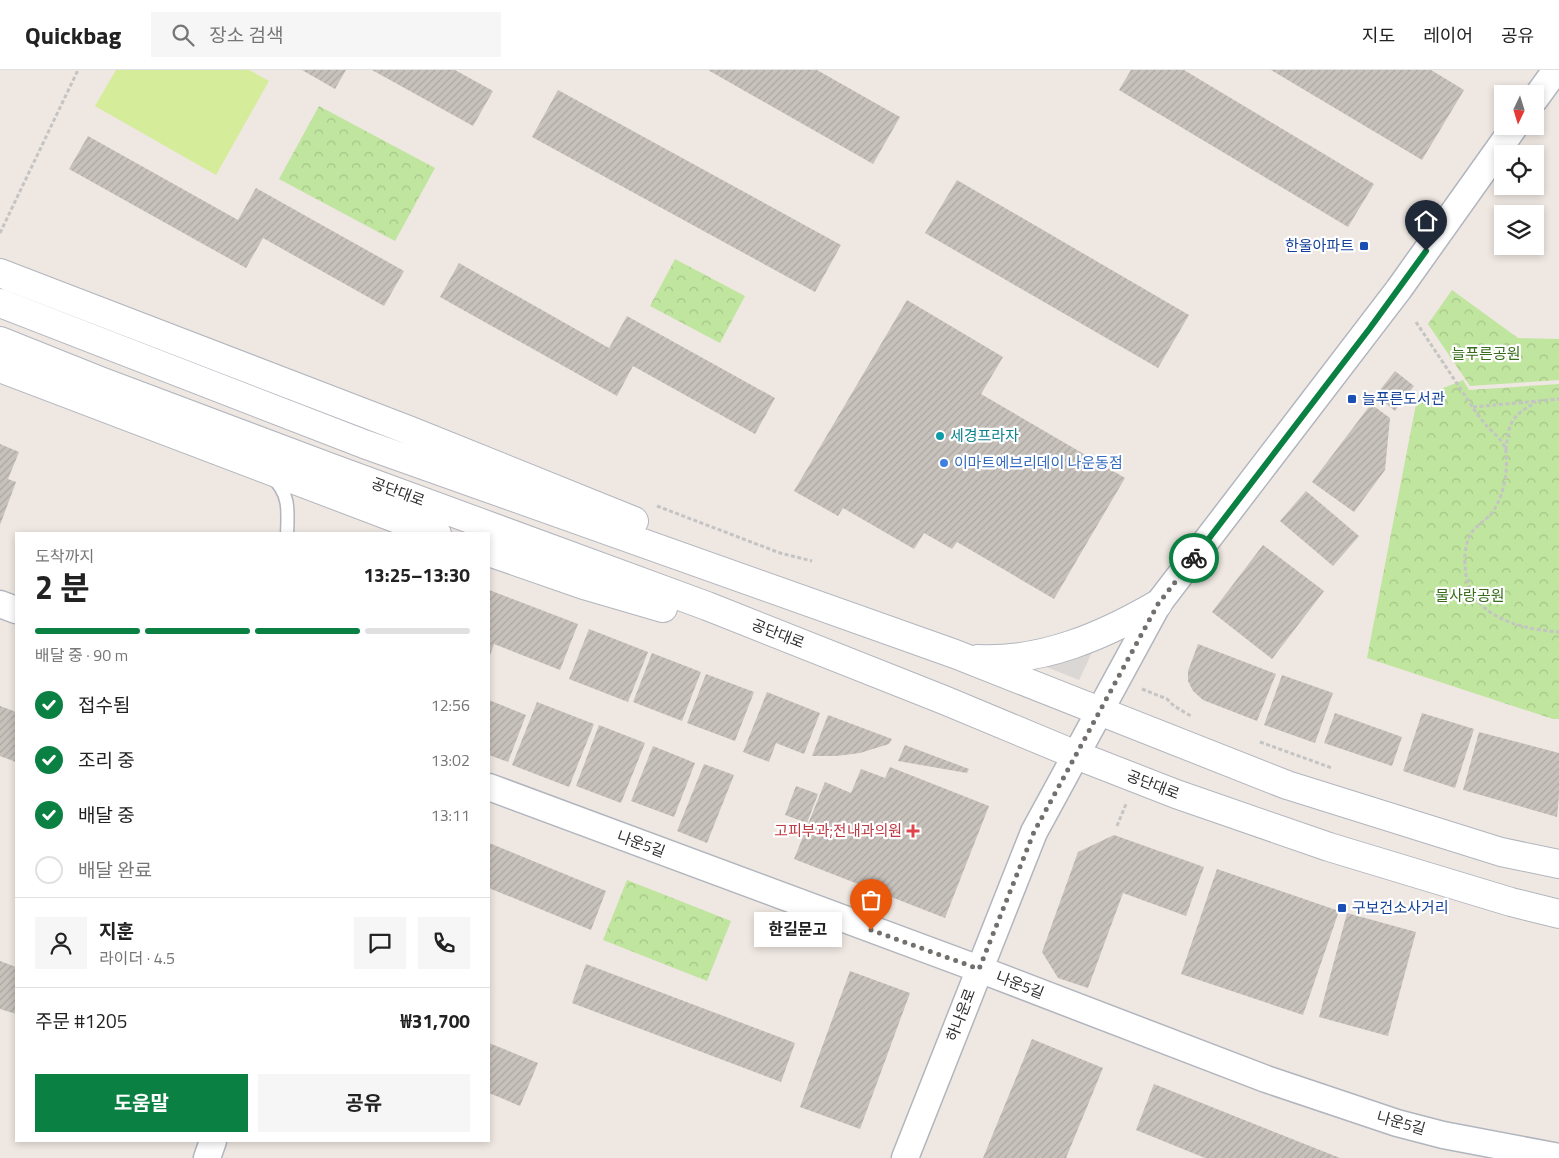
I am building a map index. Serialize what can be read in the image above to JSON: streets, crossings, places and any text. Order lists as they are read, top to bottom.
{
  "streets": {
    "street": ["공단대로", "나운5길", "하나운로"]
  },
  "crossings": [
    ["공단대로", "하나운로"],
    ["나운5길", "하나운로"]
  ],
  "parks": ["늘푸른공원", "물사랑공원"],
  "places": {
    "transit": ["한울아파트", "늘푸른도서관", "구보건소사거리"],
    "other": ["세경프라자", "이마트에브리데이 나운동점", "한길문고"],
    "health": ["고피부과;전내과의원"]
  },
  "north": "bottom",
  "page": {
    "header": "Quickbag",
    "search": "장소 검색",
    "nav": ["지도", "레이어", "공유"],
    "heading": ["2 분", "도착까지", "13:25–13:30"],
    "panel": [
      "지훈",
      "라이더 · 4.5",
      "주문 #1205",
      "₩31,700"
    ],
    "bar": "배달 중 · 90 m",
    "list": [
      ["접수됨", "12:56"],
      ["조리 중", "13:02"],
      ["배달 중", "13:11"],
      "배달 완료"
    ],
    "bubble": "한길문고",
    "buttons": ["도움말", "공유"]
  }
}
